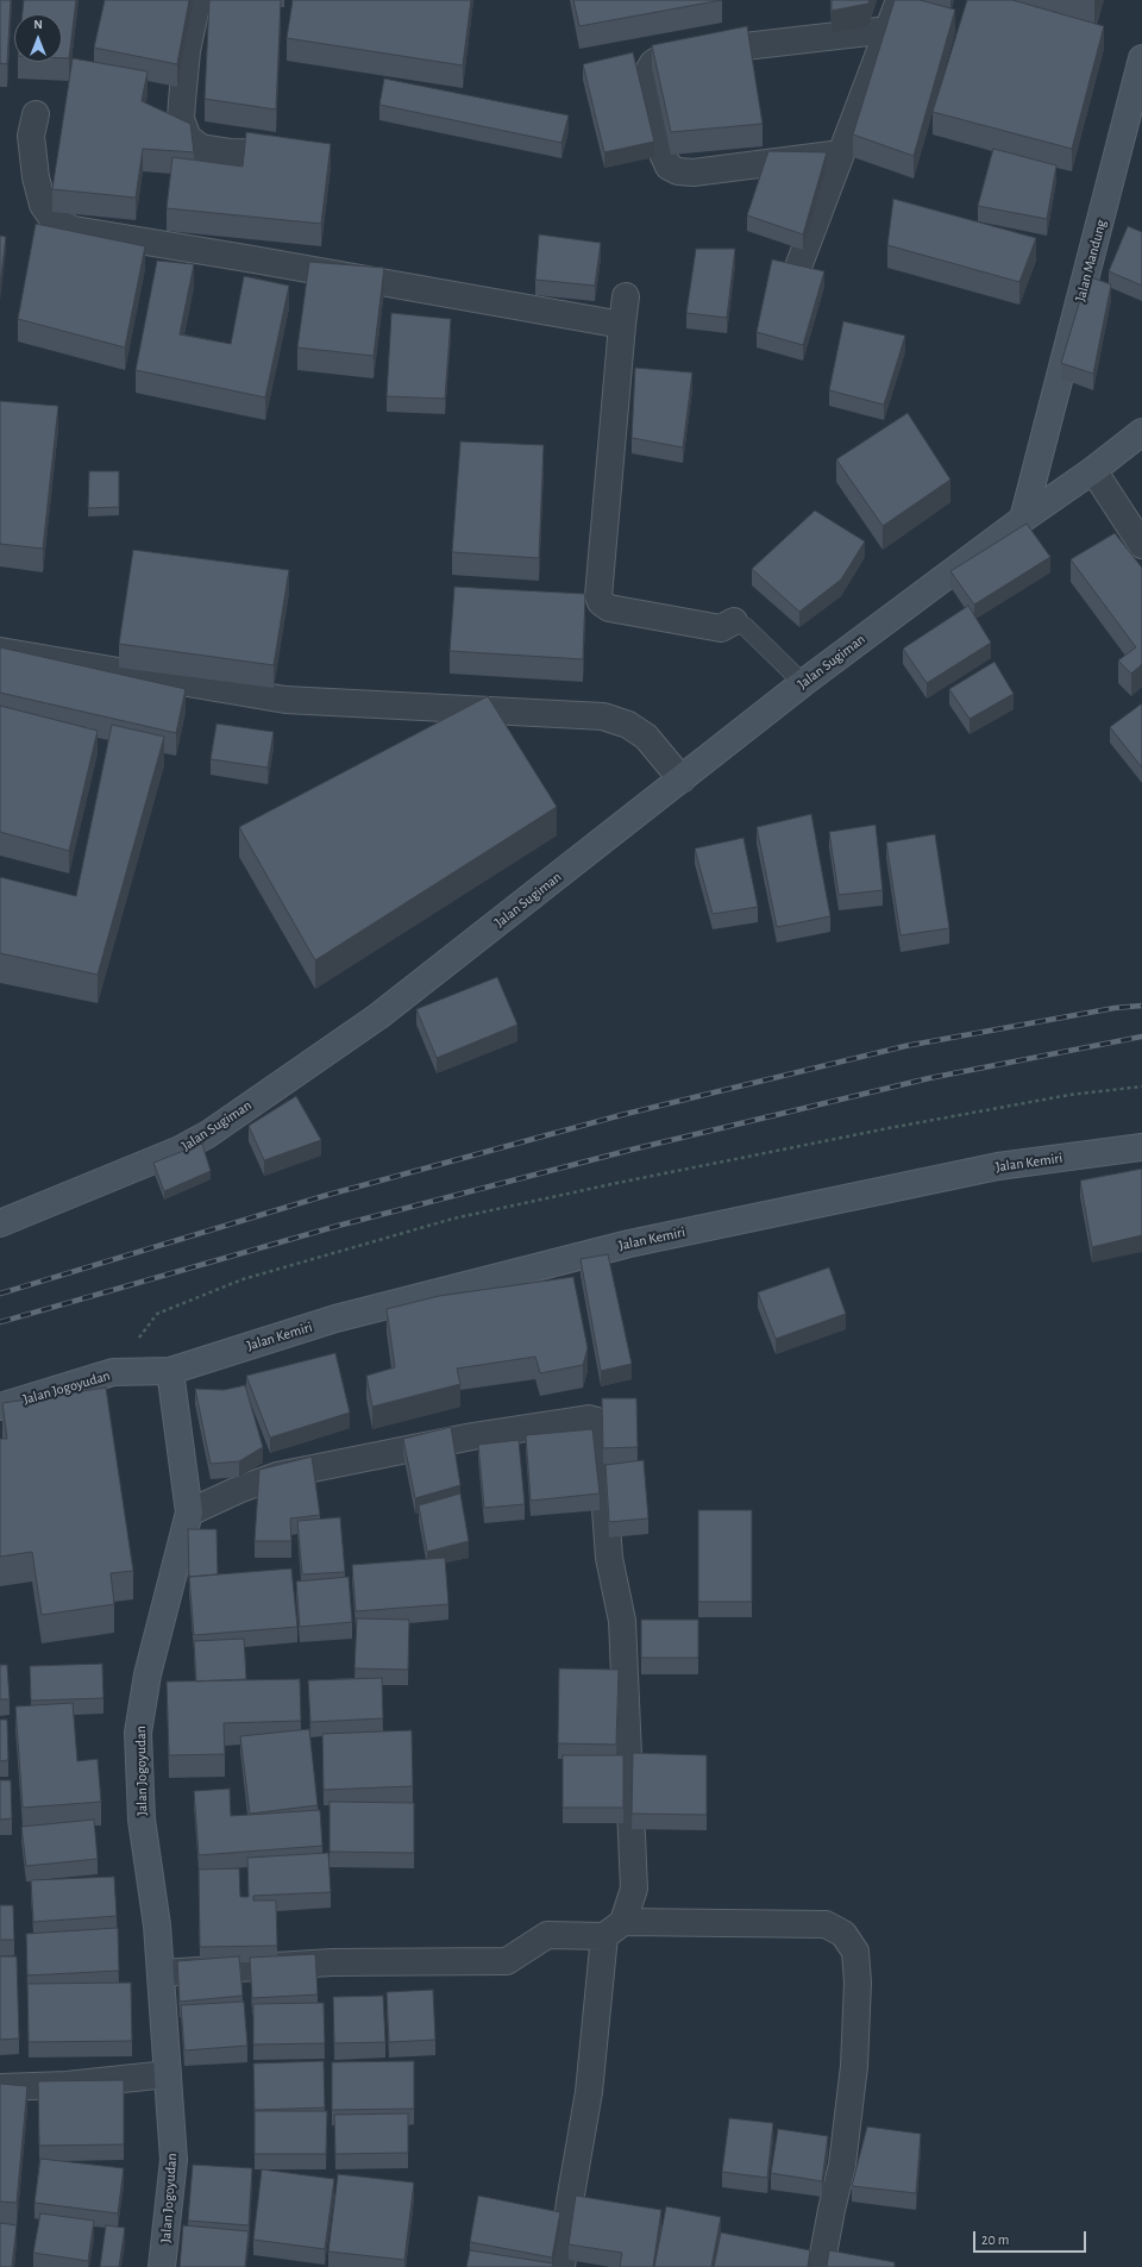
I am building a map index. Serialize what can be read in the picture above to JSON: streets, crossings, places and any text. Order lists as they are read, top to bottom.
{
  "streets": {
    "main road": [
      "Jalan Mandung",
      "Jalan Sugiman",
      "Jalan Kemiri",
      "Jalan Jogoyudan"
    ]
  },
  "crossings": [
    ["Jalan Mandung", "Jalan Sugiman"],
    ["Jalan Kemiri", "Jalan Jogoyudan"]
  ],
  "scale_bar": "20 m",
  "north": "top"
}
